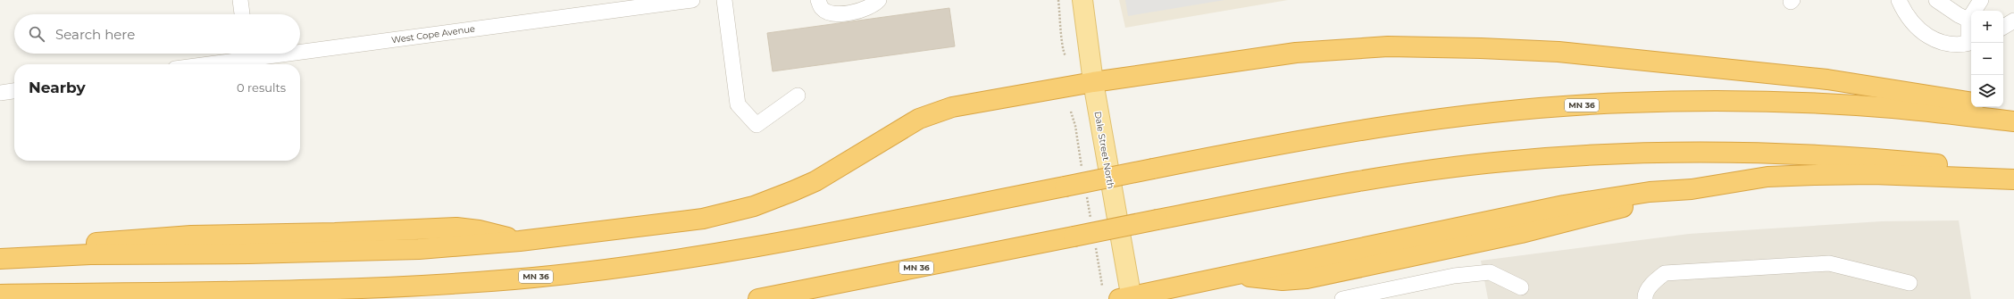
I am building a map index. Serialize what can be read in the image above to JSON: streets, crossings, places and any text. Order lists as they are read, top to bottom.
{
  "streets": {
    "highway": ["MN 36"],
    "main road": ["Dale Street North"],
    "street": ["West Cope Avenue"]
  },
  "page": {
    "map_buttons": ["+", "−"],
    "search": "Search here",
    "heading": ["Nearby", "0 results"]
  }
}
